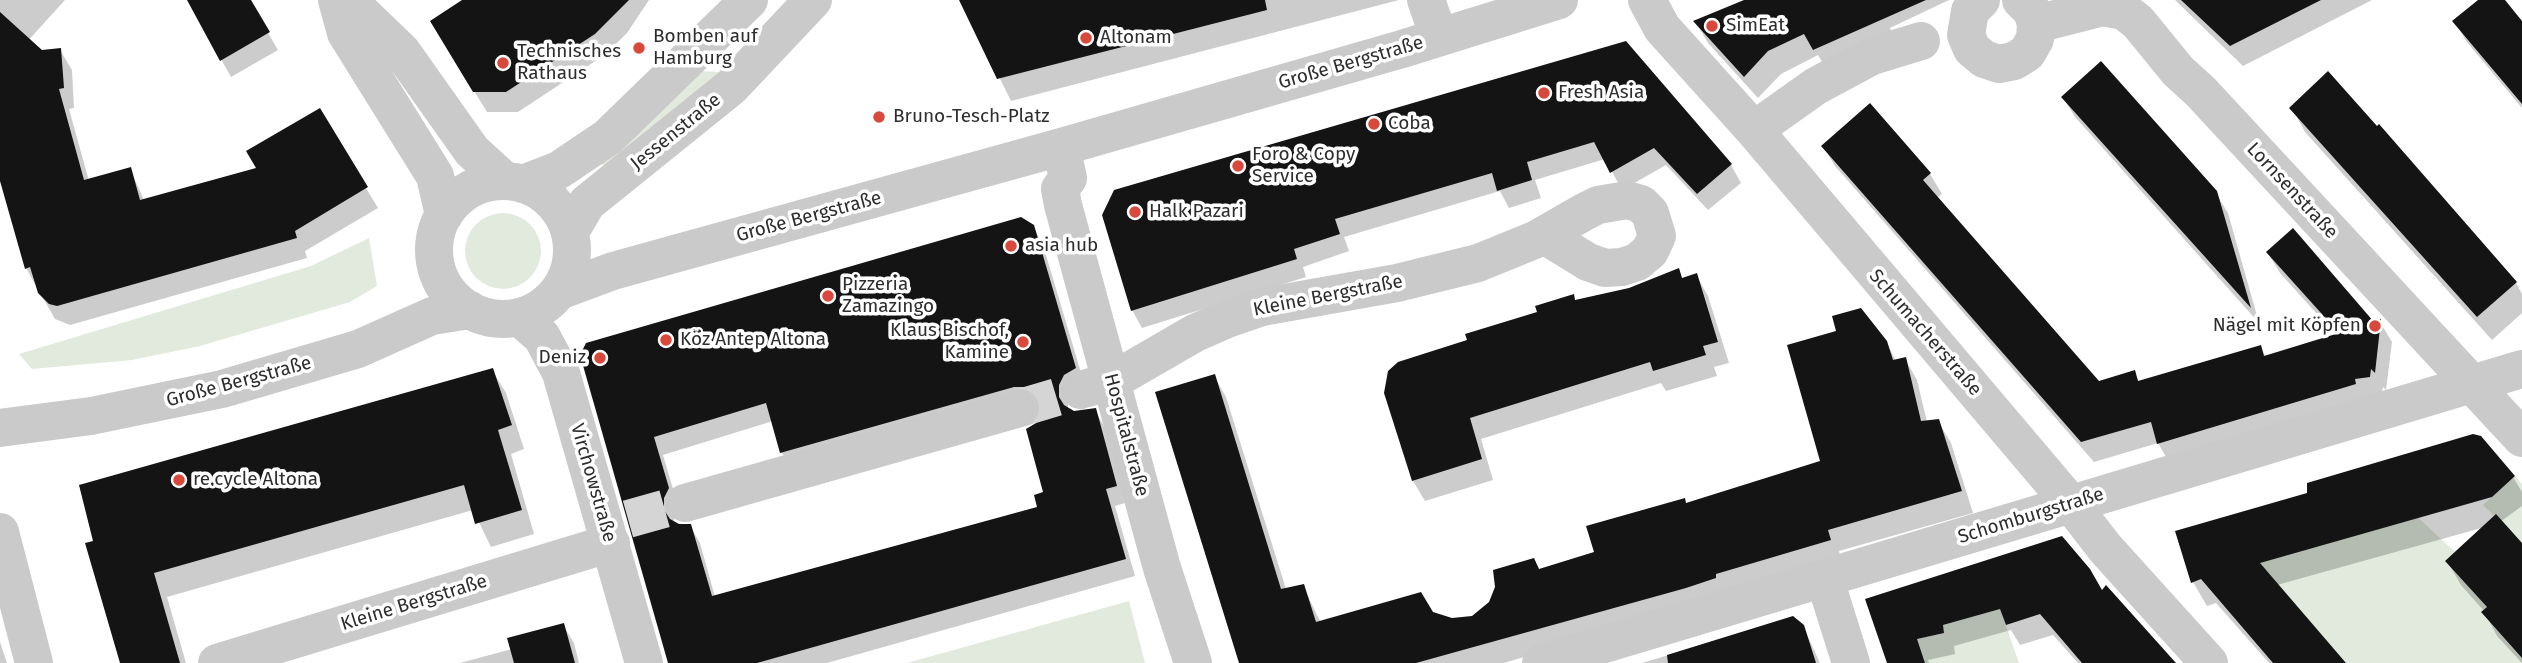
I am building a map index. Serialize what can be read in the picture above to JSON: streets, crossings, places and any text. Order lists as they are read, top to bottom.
{
  "streets": {
    "street": [
      "Große Bergstraße",
      "Jessenstraße",
      "Lornsenstraße",
      "Kleine Bergstraße",
      "Schumacherstraße",
      "Hospitalstraße",
      "Virchowstraße",
      "Schomburgstraße"
    ]
  },
  "crossings": [
    ["Große Bergstraße", "Jessenstraße"],
    ["Große Bergstraße", "Hospitalstraße"],
    ["Große Bergstraße", "Virchowstraße"],
    ["Jessenstraße", "Virchowstraße"],
    ["Lornsenstraße", "Schomburgstraße"],
    ["Kleine Bergstraße", "Hospitalstraße"],
    ["Kleine Bergstraße", "Virchowstraße"],
    ["Schumacherstraße", "Schomburgstraße"]
  ],
  "places": [
    "SimEat",
    "Altonam",
    "Bomben auf Hamburg",
    "Technisches Rathaus",
    "Fresh Asia",
    "Bruno-Tesch-Platz",
    "Coba",
    "Foro & Copy Service",
    "Halk Pazari",
    "asia hub",
    "Pizzeria Zamazingo",
    "Nägel mit Köpfen",
    "Köz Antep Altona",
    "Klaus Bischof, Kamine",
    "Deniz",
    "re.cycle Altona"
  ]
}
